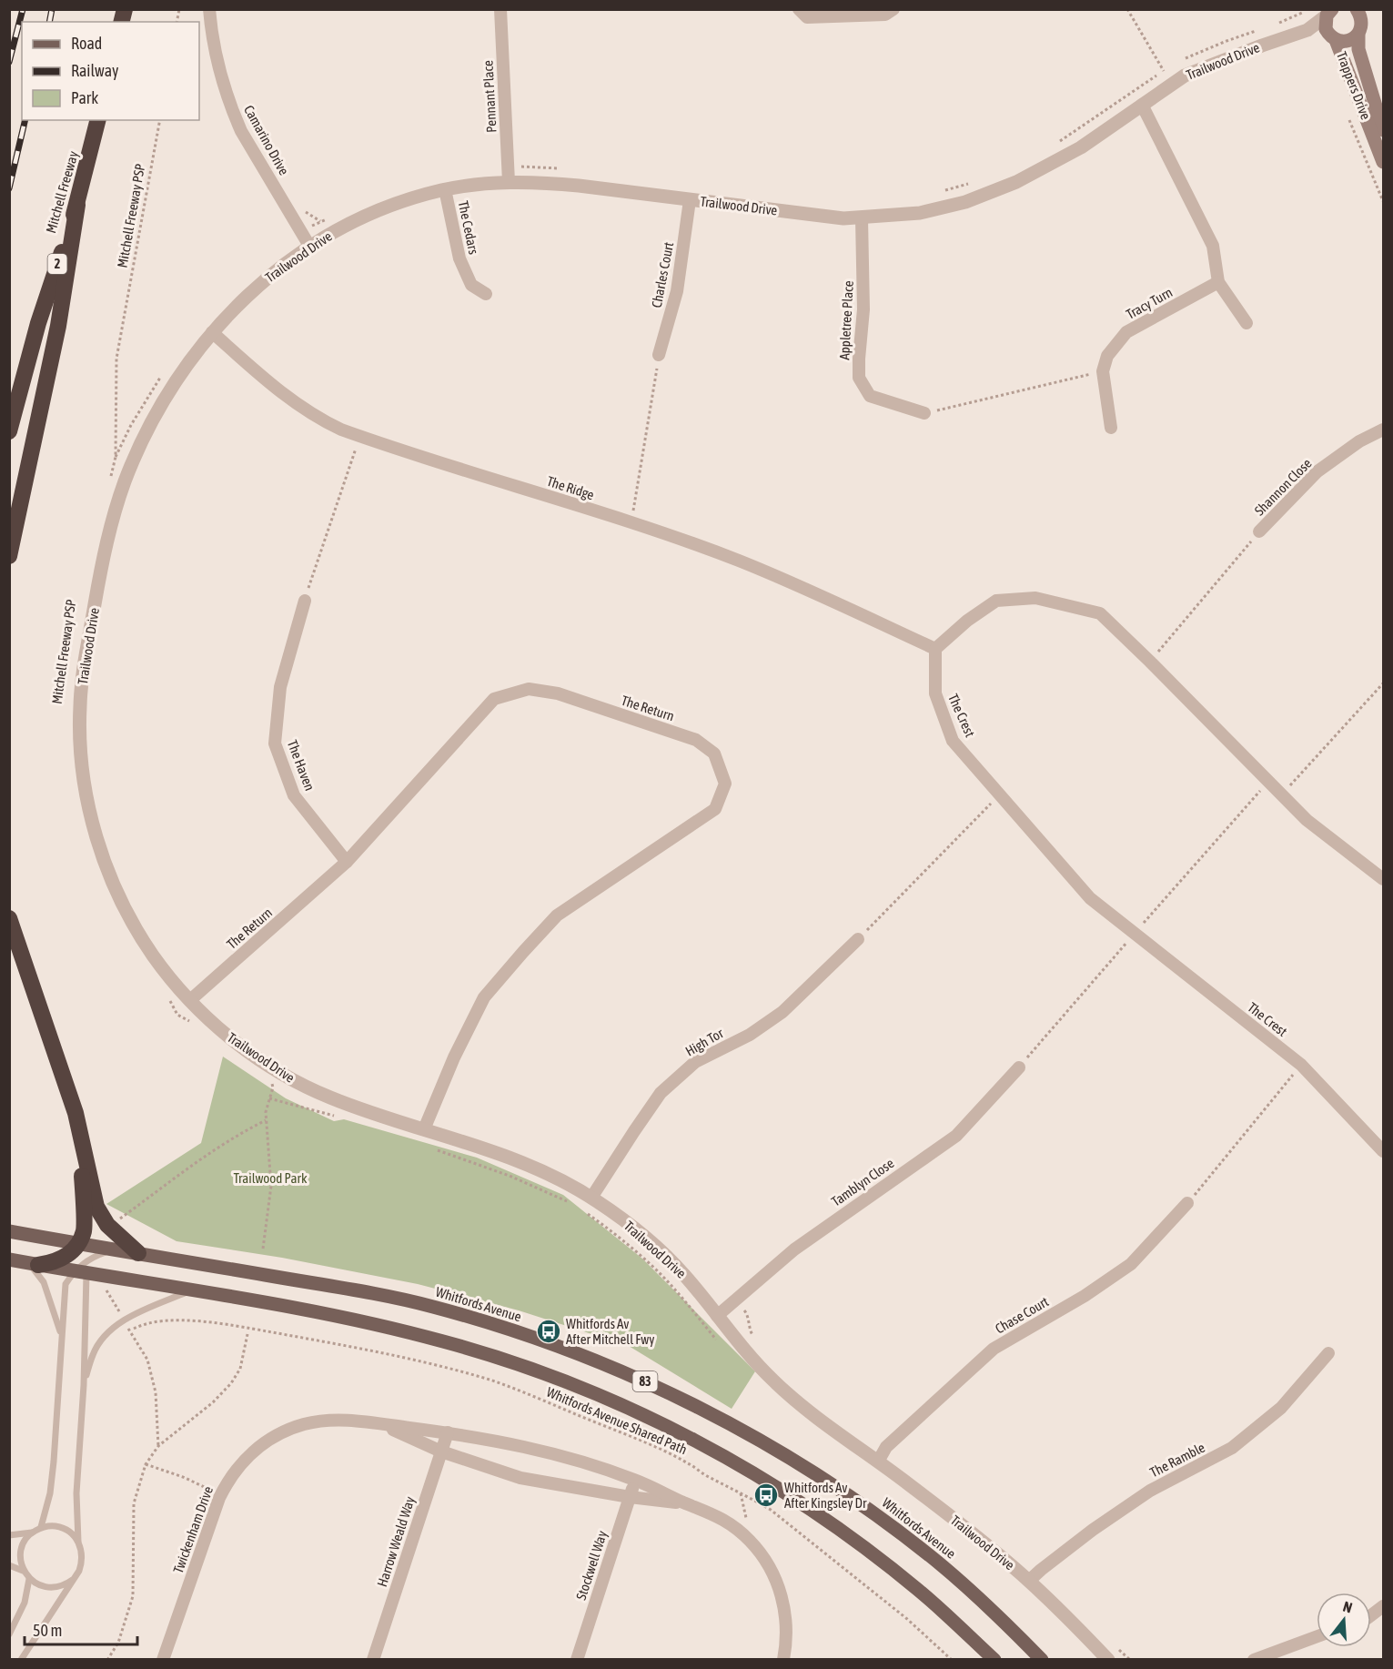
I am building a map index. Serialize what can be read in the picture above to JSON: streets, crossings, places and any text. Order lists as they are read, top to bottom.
{
  "streets": {
    "highway": ["Mitchell Freeway", "2"],
    "main road": ["Trappers Drive", "Whitfords Avenue", "83"],
    "street": [
      "Trailwood Drive",
      "Pennant Place",
      "Camarino Drive",
      "The Cedars",
      "Charles Court",
      "Tracy Turn",
      "Appletree Place",
      "Shannon Close",
      "The Ridge",
      "The Return",
      "The Crest",
      "The Haven",
      "High Tor",
      "Tamblyn Close",
      "Chase Court",
      "The Ramble",
      "Twickenham Drive",
      "Harrow Weald Way",
      "Stockwell Way"
    ],
    "path": ["Mitchell Freeway PSP", "Whitfords Avenue Shared Path"]
  },
  "crossings": [
    ["Trailwood Drive", "Trappers Drive"],
    ["Trailwood Drive", "Pennant Place"],
    ["Trailwood Drive", "Camarino Drive"],
    ["Trailwood Drive", "The Cedars"],
    ["Trailwood Drive", "Charles Court"],
    ["Trailwood Drive", "Appletree Place"],
    ["Trailwood Drive", "The Ridge"],
    ["Trailwood Drive", "The Return"],
    ["Trailwood Drive", "High Tor"],
    ["Trailwood Drive", "Tamblyn Close"],
    ["Trailwood Drive", "Chase Court"],
    ["Trailwood Drive", "The Ramble"],
    ["The Ridge", "The Crest"],
    ["The Return", "The Haven"],
    ["Twickenham Drive", "Harrow Weald Way"],
    ["Twickenham Drive", "Stockwell Way"]
  ],
  "parks": ["Trailwood Park"],
  "places": {
    "bus stop": ["Whitfords Av After Mitchell Fwy", "Whitfords Av After Kingsley Dr"]
  },
  "legend": ["Road", "Railway", "Park"],
  "scale_bar": "50 m",
  "north": "top"
}
